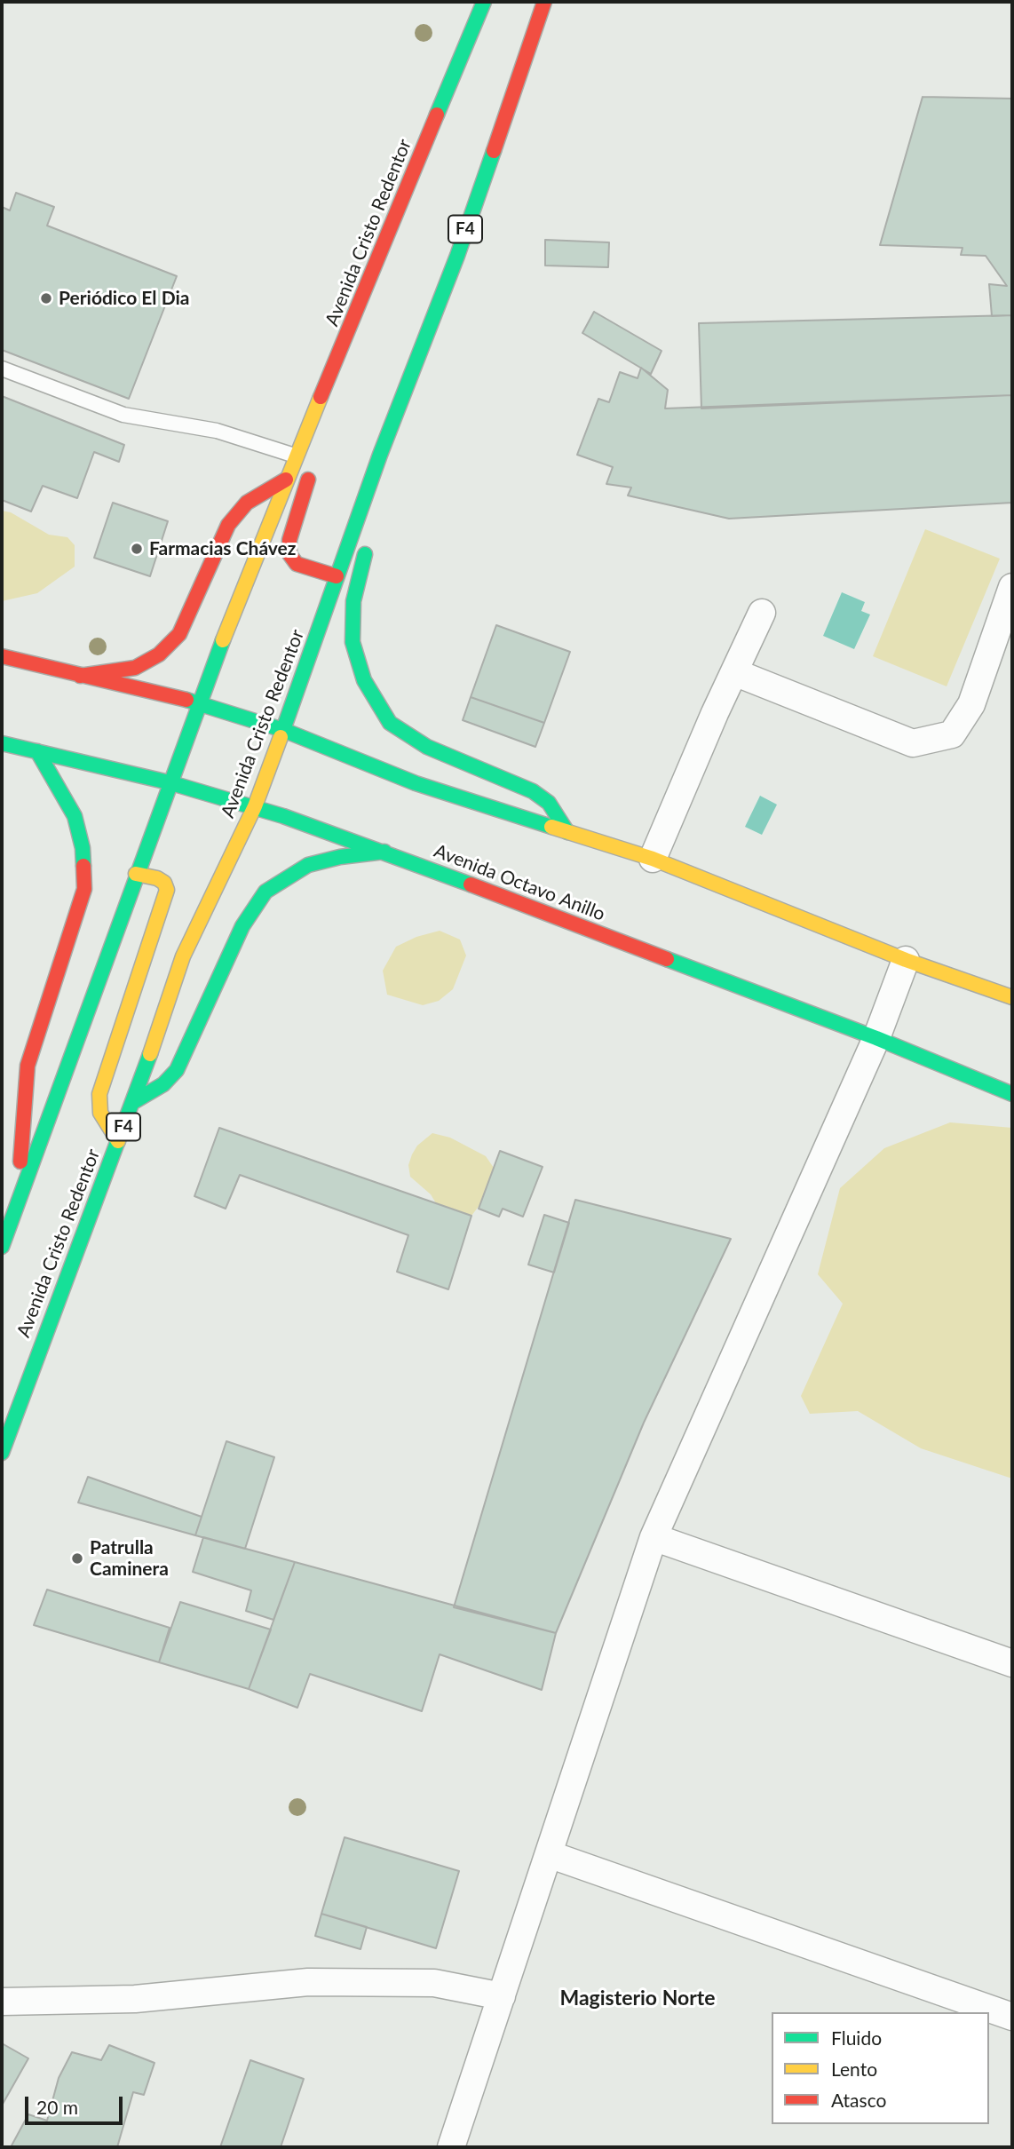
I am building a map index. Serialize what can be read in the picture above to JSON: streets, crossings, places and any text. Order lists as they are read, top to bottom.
{
  "streets": {
    "main road": ["F4", "Avenida Cristo Redentor", "Avenida Octavo Anillo"]
  },
  "crossings": [
    ["Avenida Cristo Redentor", "Avenida Octavo Anillo"]
  ],
  "districts": ["Magisterio Norte"],
  "places": ["Periódico El Dia", "Farmacias Chávez", "Patrulla Caminera"],
  "legend": ["Fluido", "Lento", "Atasco"],
  "scale_bar": "20 m"
}
